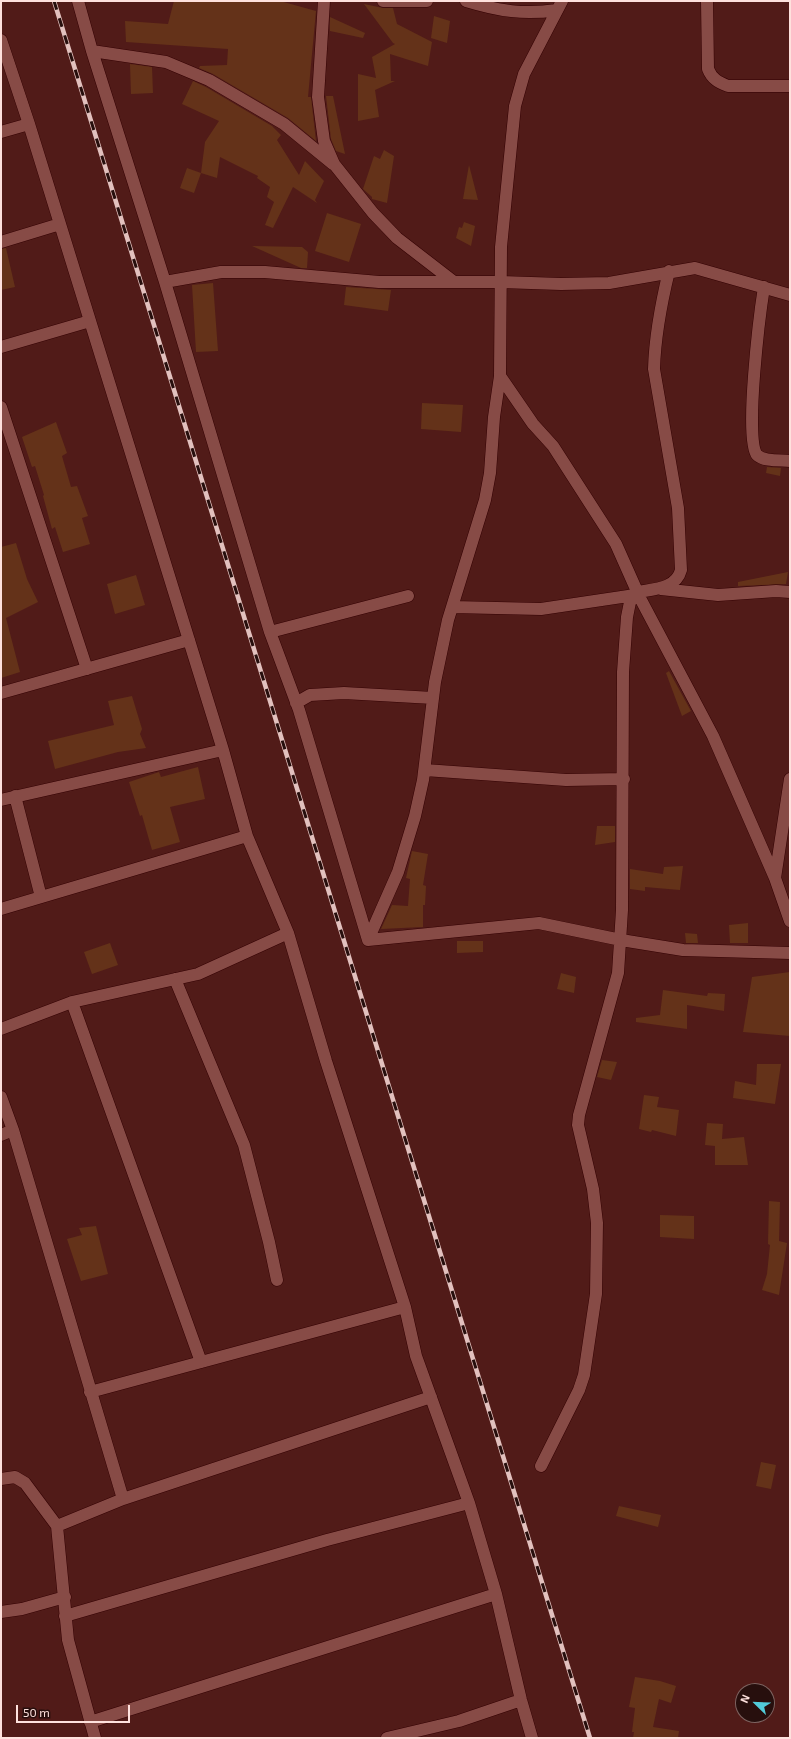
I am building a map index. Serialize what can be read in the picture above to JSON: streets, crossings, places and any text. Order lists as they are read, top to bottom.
{
  "scale_bar": "50 m",
  "north": "top left"
}
